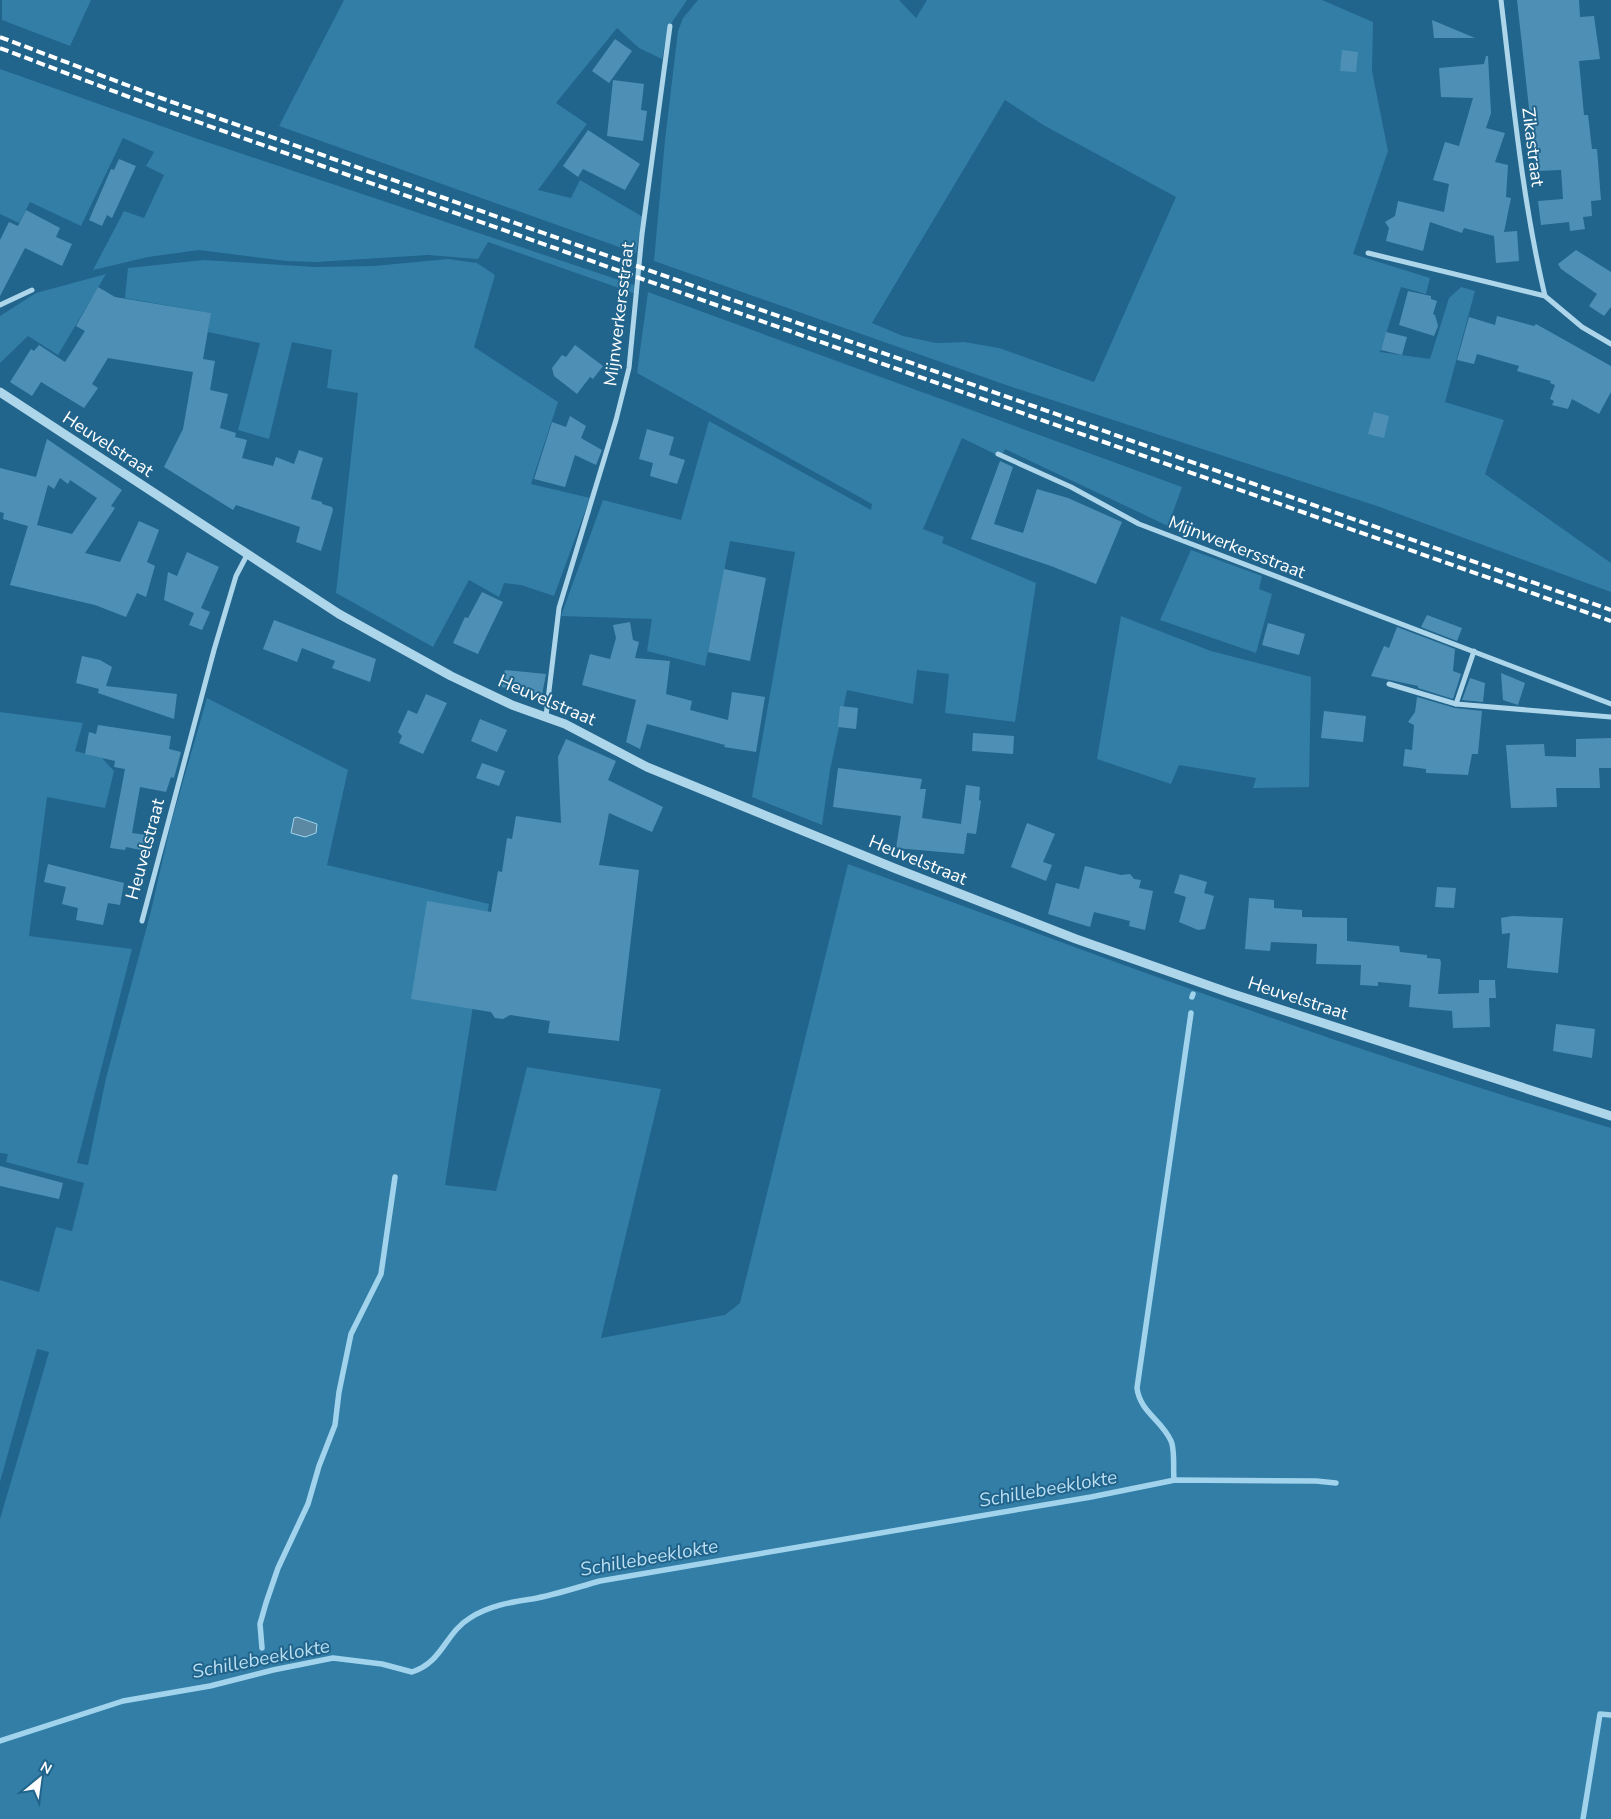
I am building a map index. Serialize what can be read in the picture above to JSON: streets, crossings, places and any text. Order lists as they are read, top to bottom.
{
  "streets": {
    "street": ["Zikastraat", "Mijnwerkersstraat", "Heuvelstraat"]
  },
  "crossings": [
    ["Mijnwerkersstraat", "Heuvelstraat"]
  ],
  "water": ["Schillebeeklokte"],
  "north": "top right"
}
